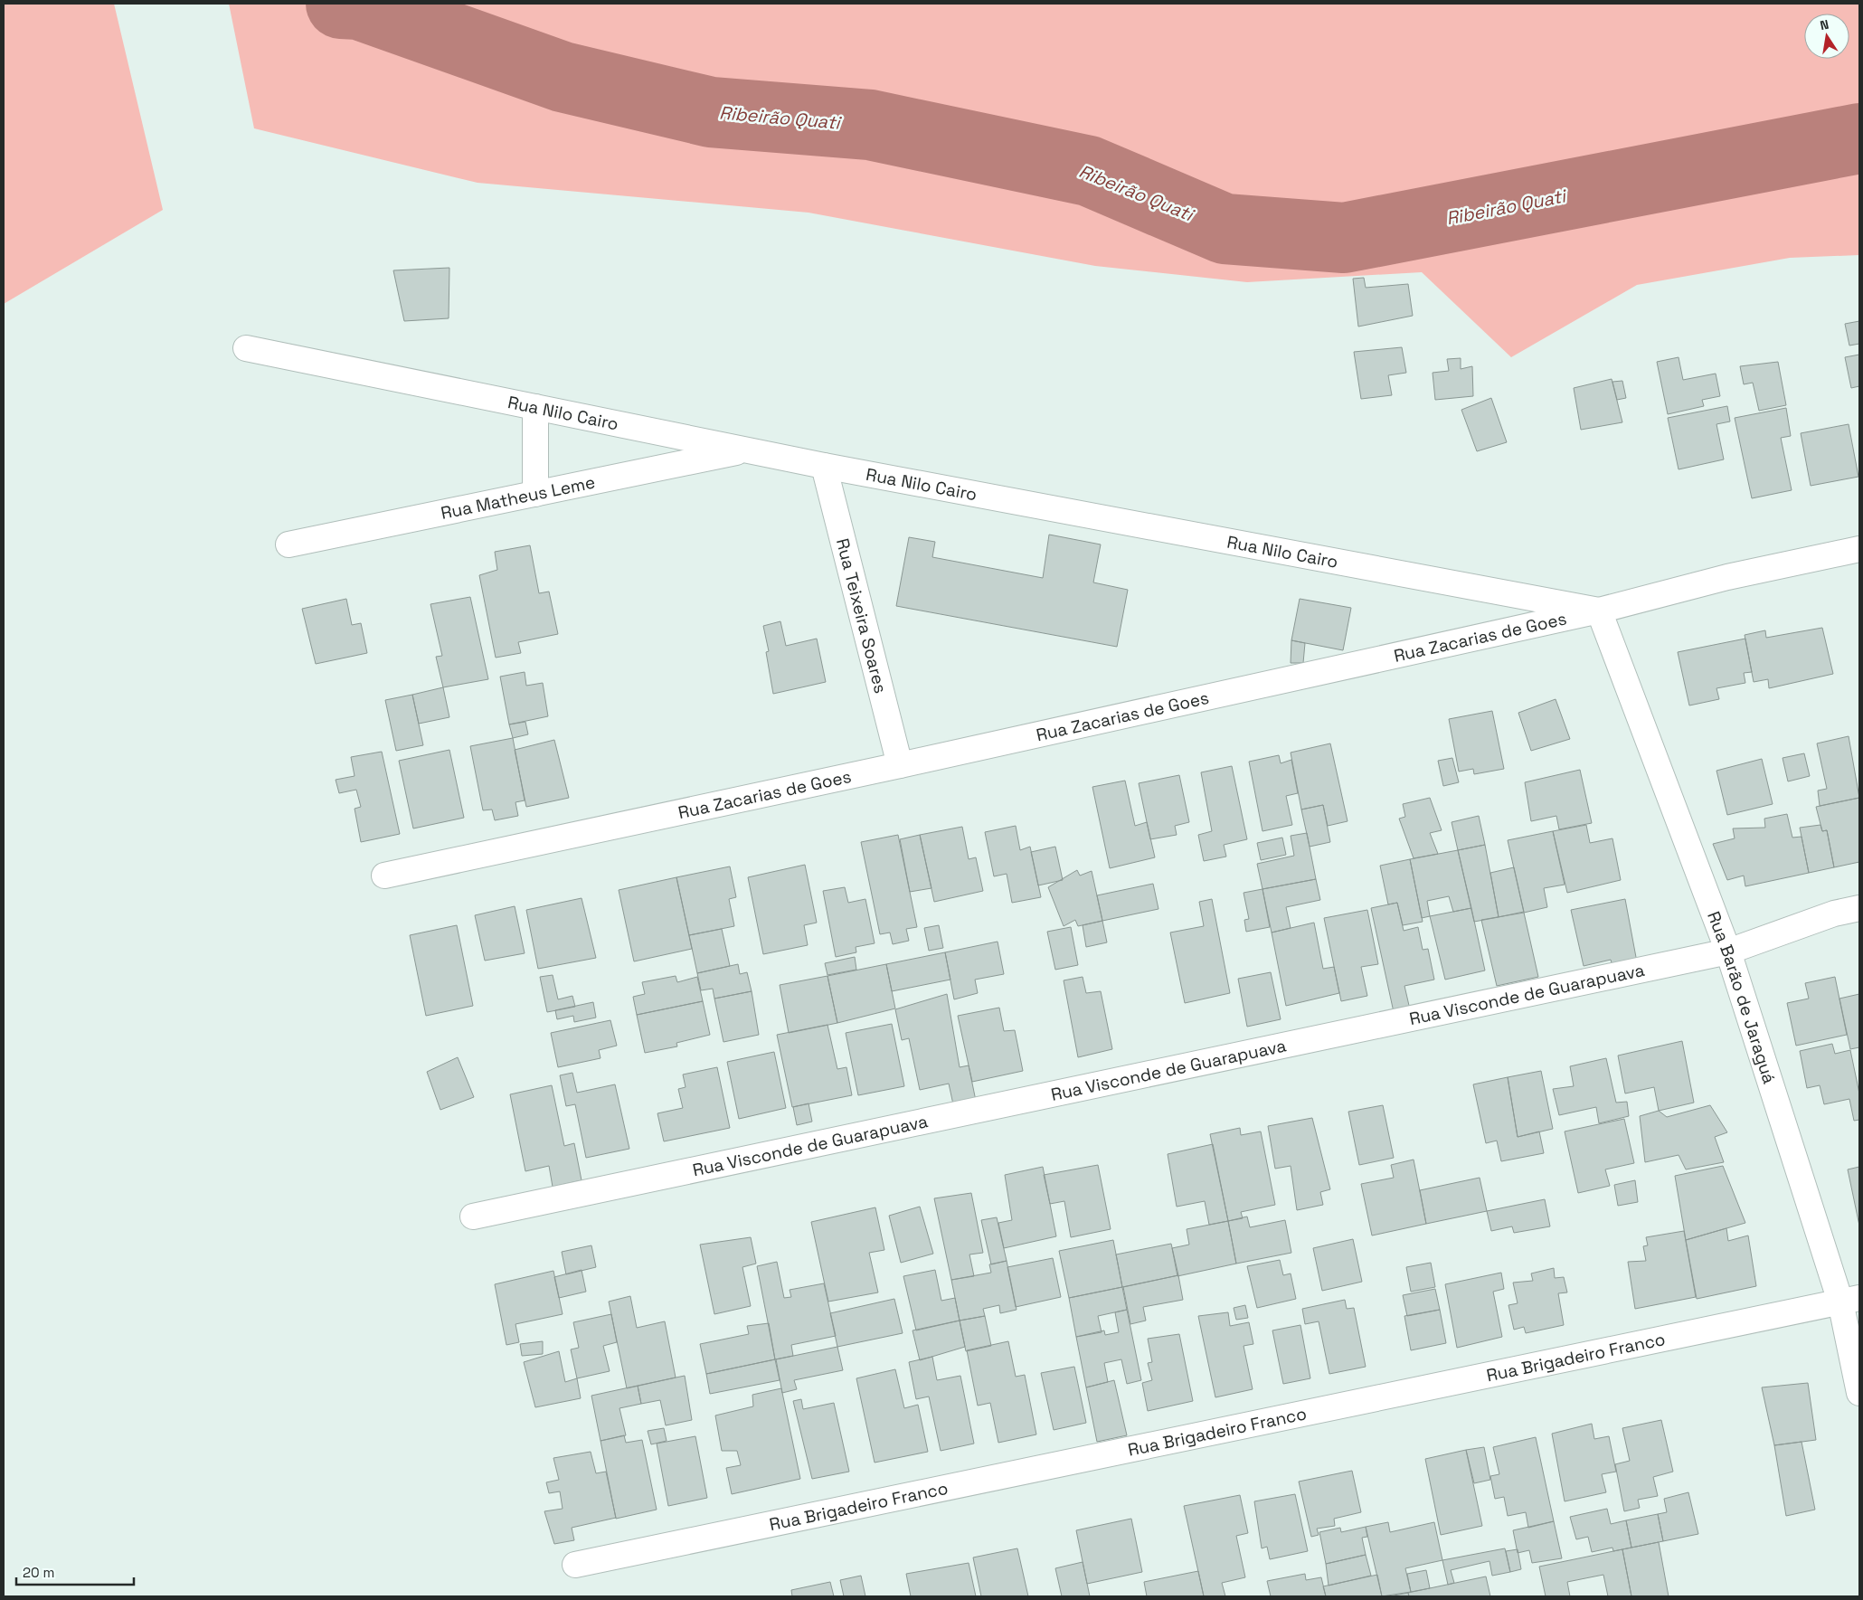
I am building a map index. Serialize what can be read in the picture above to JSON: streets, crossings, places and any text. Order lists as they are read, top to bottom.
{
  "streets": {
    "street": [
      "Rua Nilo Cairo",
      "Rua Matheus Leme",
      "Rua Teixeira Soares",
      "Rua Zacarias de Goes",
      "Rua Visconde de Guarapuava",
      "Rua Barão de Jaraguá",
      "Rua Brigadeiro Franco"
    ]
  },
  "crossings": [
    ["Rua Nilo Cairo", "Rua Matheus Leme"],
    ["Rua Nilo Cairo", "Rua Teixeira Soares"],
    ["Rua Nilo Cairo", "Rua Zacarias de Goes"],
    ["Rua Nilo Cairo", "Rua Barão de Jaraguá"],
    ["Rua Teixeira Soares", "Rua Zacarias de Goes"],
    ["Rua Zacarias de Goes", "Rua Barão de Jaraguá"],
    ["Rua Visconde de Guarapuava", "Rua Barão de Jaraguá"],
    ["Rua Barão de Jaraguá", "Rua Brigadeiro Franco"]
  ],
  "water": ["Ribeirão Quati"],
  "scale_bar": "20 m",
  "north": "top"
}
